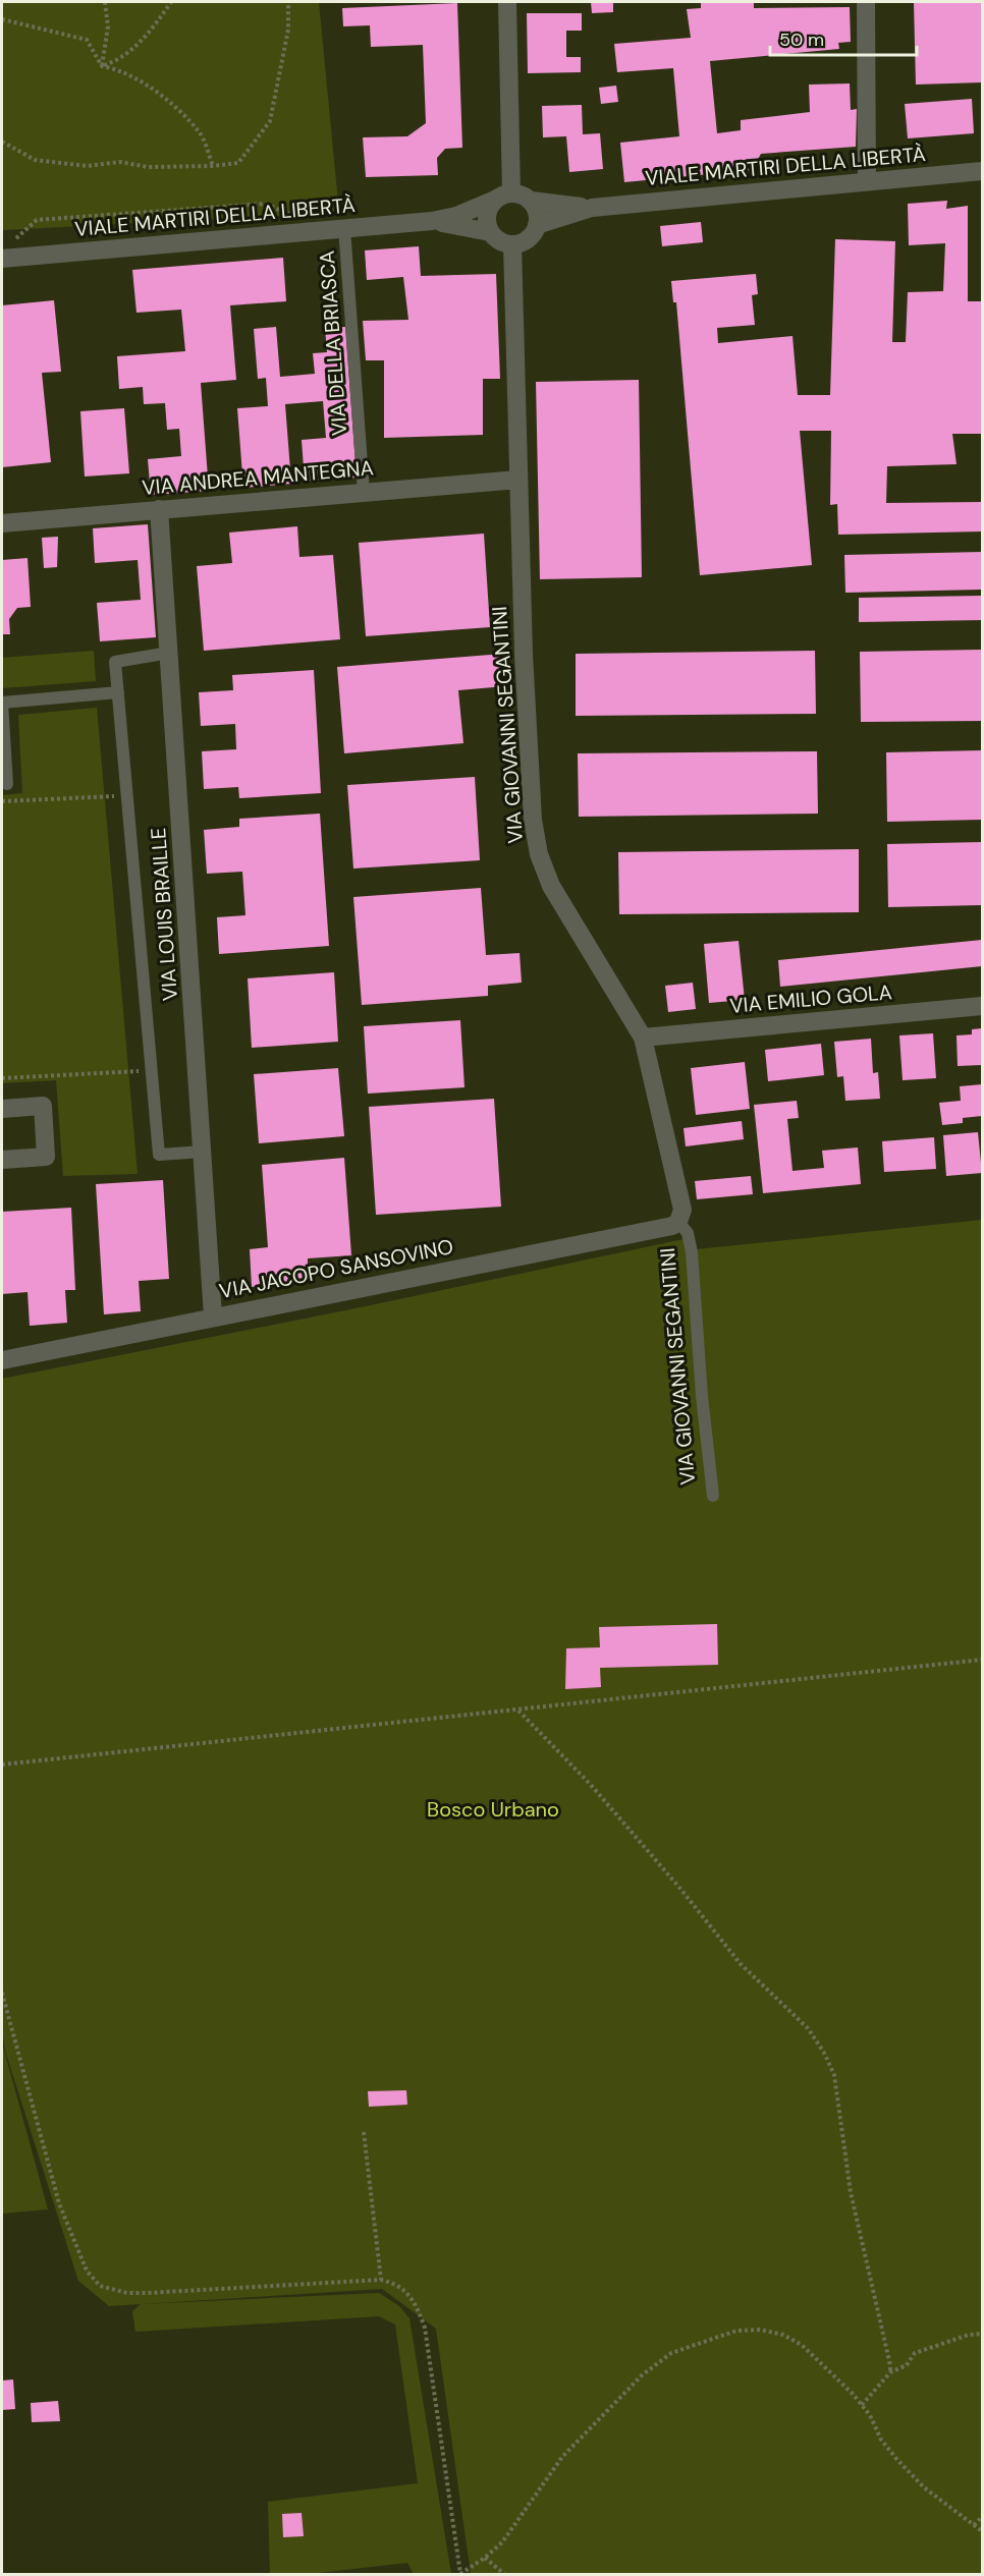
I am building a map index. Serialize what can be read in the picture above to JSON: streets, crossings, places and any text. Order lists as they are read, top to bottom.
{
  "streets": {
    "street": [
      "VIALE MARTIRI DELLA LIBERTÀ",
      "VIA ANDREA MANTEGNA",
      "VIA GIOVANNI SEGANTINI",
      "VIA LOUIS BRAILLE",
      "VIA EMILIO GOLA",
      "VIA JACOPO SANSOVINO"
    ],
    "lane": ["VIA DELLA BRIASCA"]
  },
  "crossings": [
    ["VIALE MARTIRI DELLA LIBERTÀ", "VIA DELLA BRIASCA"],
    ["VIALE MARTIRI DELLA LIBERTÀ", "VIA GIOVANNI SEGANTINI"],
    ["VIA DELLA BRIASCA", "VIA ANDREA MANTEGNA"],
    ["VIA ANDREA MANTEGNA", "VIA GIOVANNI SEGANTINI"],
    ["VIA ANDREA MANTEGNA", "VIA LOUIS BRAILLE"],
    ["VIA GIOVANNI SEGANTINI", "VIA EMILIO GOLA"],
    ["VIA GIOVANNI SEGANTINI", "VIA JACOPO SANSOVINO"],
    ["VIA LOUIS BRAILLE", "VIA JACOPO SANSOVINO"]
  ],
  "parks": ["Bosco Urbano"],
  "scale_bar": "50 m"
}
